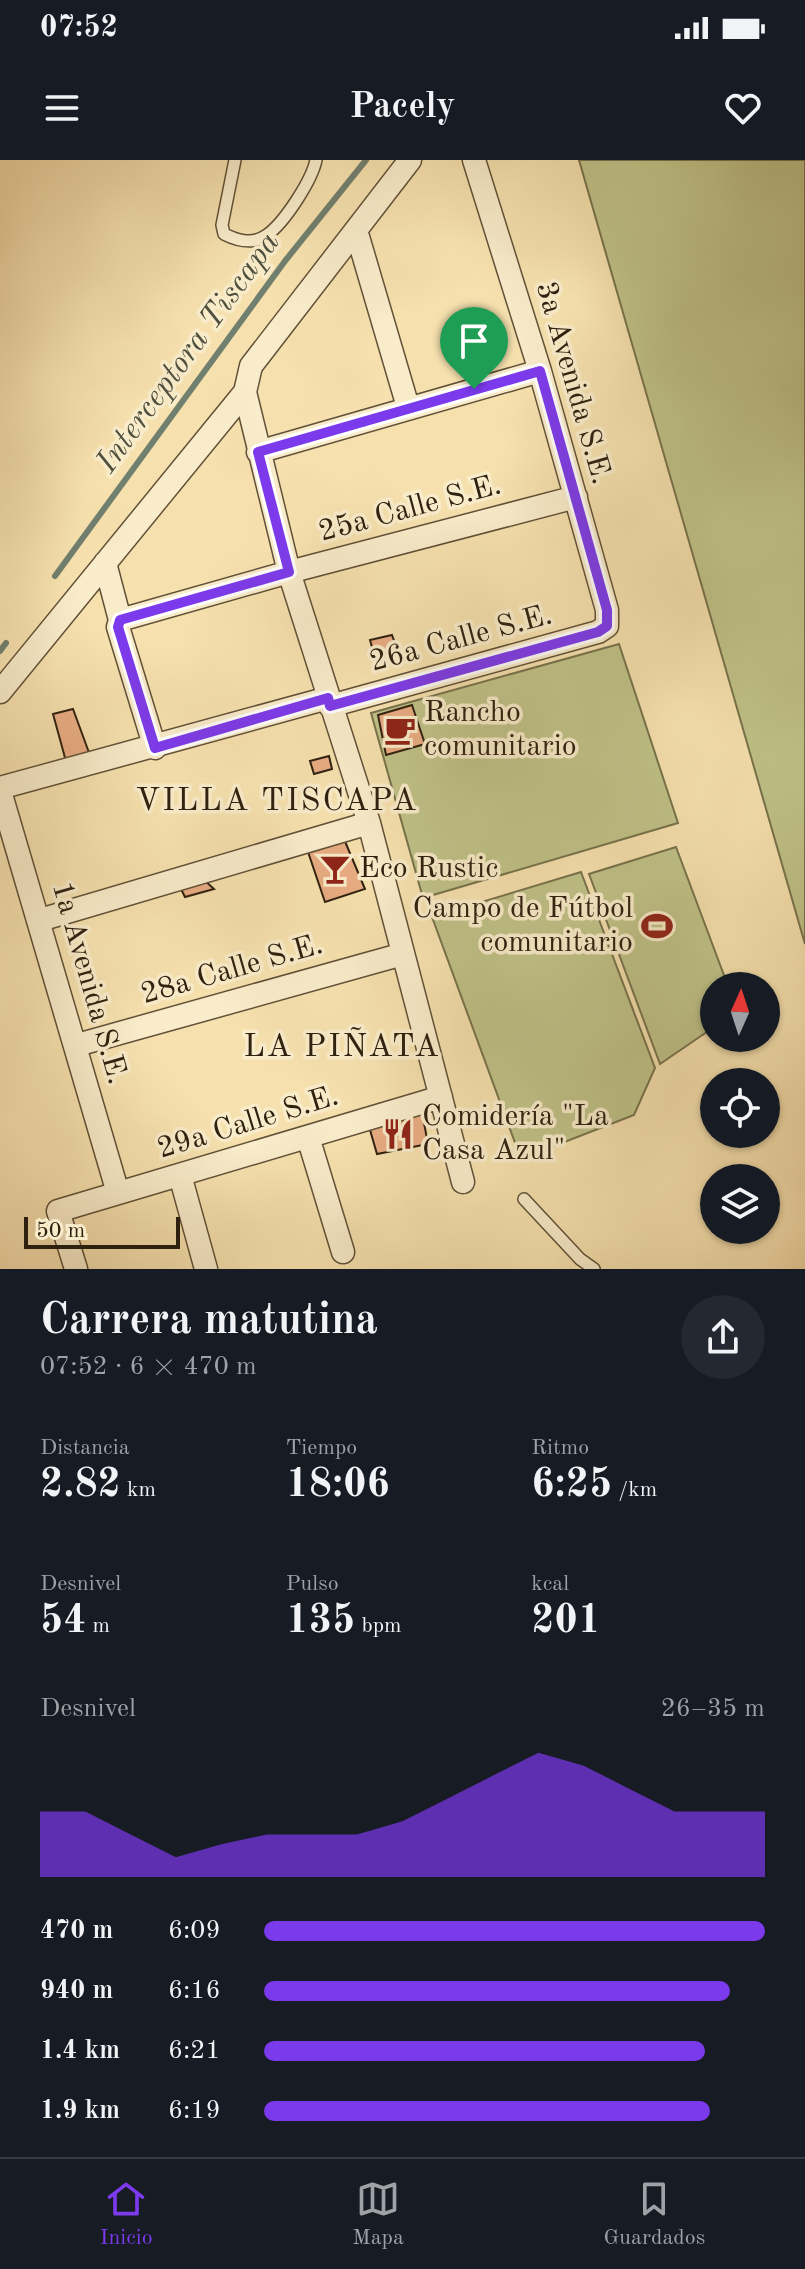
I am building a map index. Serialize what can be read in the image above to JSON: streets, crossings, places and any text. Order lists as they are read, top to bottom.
{
  "streets": {
    "street": [
      "3a Avenida S.E.",
      "25a Calle S.E.",
      "26a Calle S.E.",
      "28a Calle S.E.",
      "1a Avenida S.E.",
      "29a Calle S.E."
    ]
  },
  "crossings": [
    ["3a Avenida S.E.", "25a Calle S.E."],
    ["3a Avenida S.E.", "26a Calle S.E."],
    ["26a Calle S.E.", "1a Avenida S.E."],
    ["28a Calle S.E.", "1a Avenida S.E."],
    ["1a Avenida S.E.", "29a Calle S.E."]
  ],
  "districts": ["VILLA TISCAPA", "LA PIÑATA"],
  "water": ["Interceptora Tiscapa"],
  "places": {
    "cafe": ["Rancho comunitario"],
    "bar": ["Eco Rustic"],
    "sports": ["Campo de Fútbol comunitario"],
    "restaurant": ["Comidería \"La Casa Azul\""]
  },
  "scale_bar": "50 m",
  "north": "top",
  "page": {
    "status": "07:52",
    "header": "Pacely",
    "scale": "50 m",
    "heading": ["Carrera matutina", "07:52 · 6 × 470 m"],
    "stats": [
      ["Distancia", "2.82 km"],
      ["Tiempo", "18:06"],
      ["Ritmo", "6:25 /km"],
      ["Desnivel", "54 m"],
      ["Pulso", "135 bpm"],
      ["kcal", "201"]
    ],
    "chart": ["Desnivel", "26–35 m"],
    "list": [
      {
        "name": "470 m",
        "note": "6:09"
      },
      {
        "name": "940 m",
        "note": "6:16"
      },
      {
        "name": "1.4 km",
        "note": "6:21"
      },
      {
        "name": "1.9 km",
        "note": "6:19"
      }
    ],
    "tabs": ["Inicio", "Mapa", "Guardados"]
  }
}
